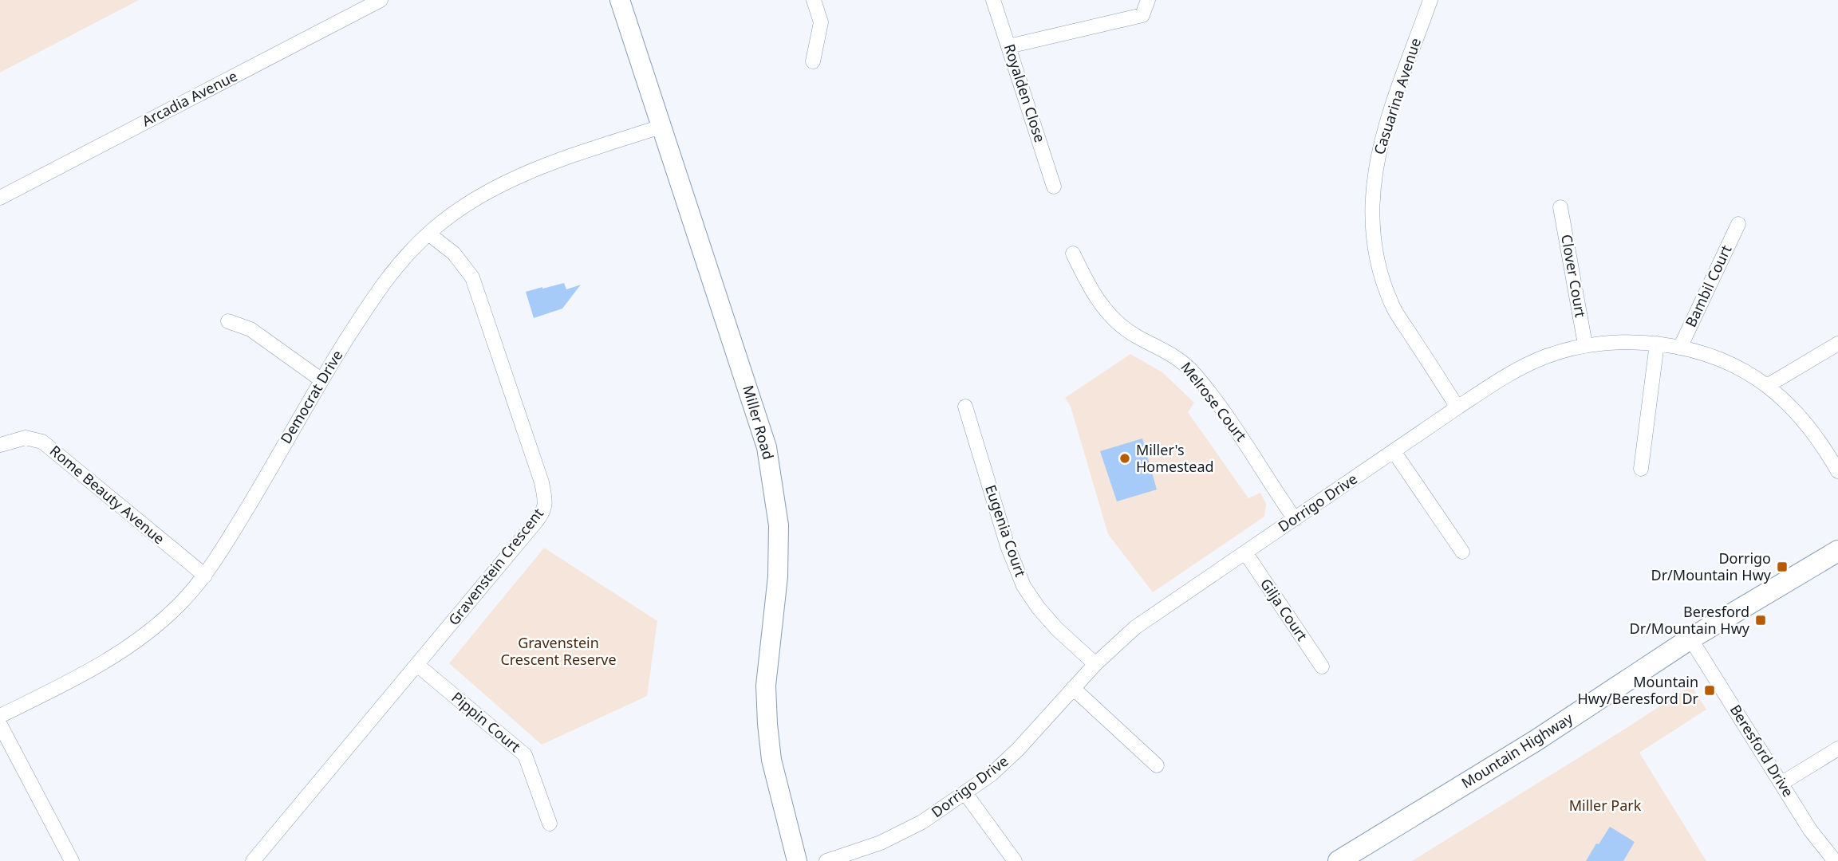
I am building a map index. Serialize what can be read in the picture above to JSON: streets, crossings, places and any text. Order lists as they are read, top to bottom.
{
  "streets": {
    "main road": ["Miller Road", "Mountain Highway"],
    "street": [
      "Royalden Close",
      "Casuarina Avenue",
      "Arcadia Avenue",
      "Clover Court",
      "Bambil Court",
      "Democrat Drive",
      "Melrose Court",
      "Rome Beauty Avenue",
      "Dorrigo Drive",
      "Eugenia Court",
      "Gravenstein Crescent",
      "Gilja Court",
      "Pippin Court",
      "Beresford Drive"
    ]
  },
  "crossings": [
    ["Casuarina Avenue", "Dorrigo Drive"],
    ["Clover Court", "Dorrigo Drive"],
    ["Bambil Court", "Dorrigo Drive"],
    ["Democrat Drive", "Miller Road"],
    ["Democrat Drive", "Rome Beauty Avenue"],
    ["Democrat Drive", "Gravenstein Crescent"],
    ["Melrose Court", "Dorrigo Drive"],
    ["Dorrigo Drive", "Eugenia Court"],
    ["Dorrigo Drive", "Gilja Court"],
    ["Gravenstein Crescent", "Pippin Court"],
    ["Mountain Highway", "Beresford Drive"]
  ],
  "parks": ["Gravenstein Crescent Reserve", "Miller Park"],
  "places": {
    "other": ["Miller's Homestead"],
    "transit": ["Dorrigo Dr/Mountain Hwy", "Beresford Dr/Mountain Hwy", "Mountain Hwy/Beresford Dr"]
  }
}
